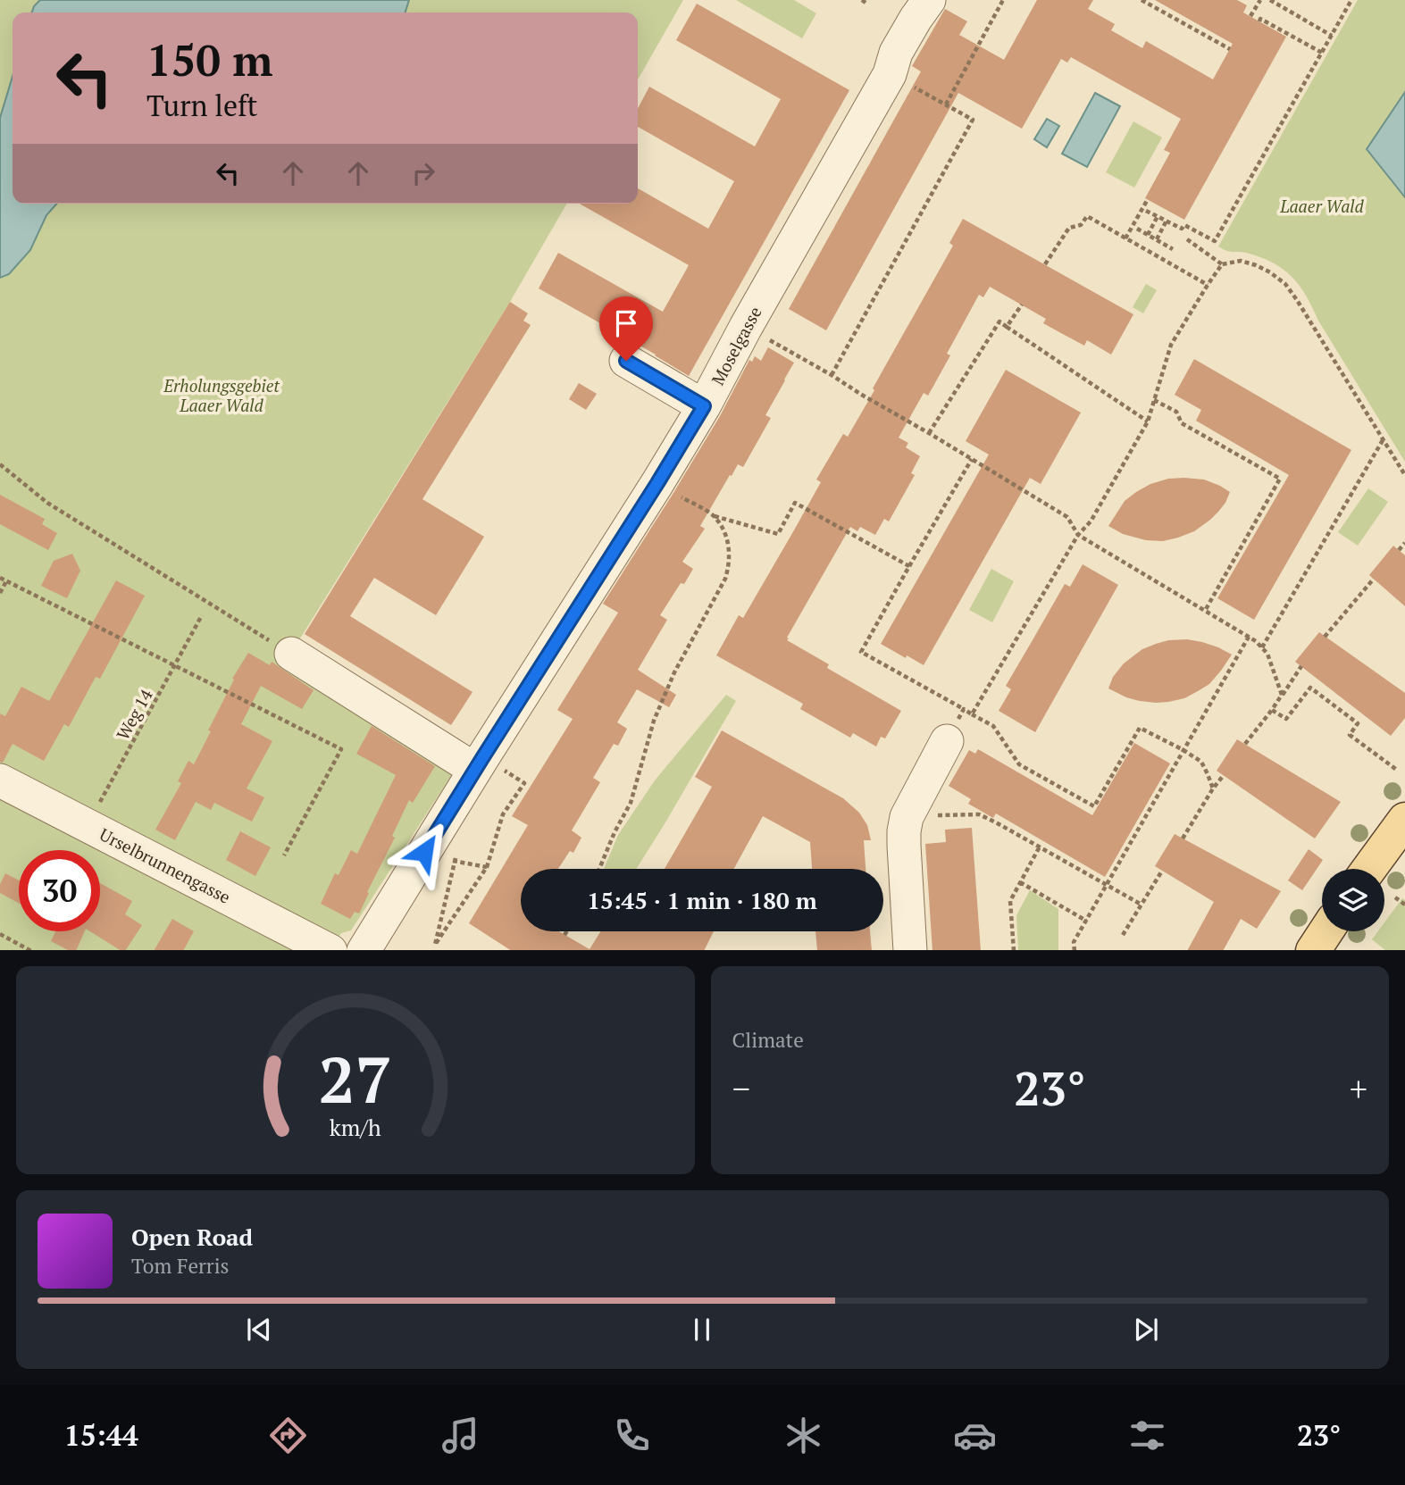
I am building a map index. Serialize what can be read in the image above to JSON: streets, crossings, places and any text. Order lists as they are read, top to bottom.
{
  "streets": {
    "street": ["Moselgasse", "Urselbrunnengasse"],
    "path": ["Weg 14"]
  },
  "crossings": [
    ["Weg 14", "Urselbrunnengasse"]
  ],
  "parks": ["Laaer Wald", "Erholungsgebiet Laaer Wald"],
  "page": {
    "turn": ["150 m", "Turn left"],
    "limit": "30",
    "trip": "15:45 · 1 min · 180 m",
    "tile": "Climate",
    "heat": ["−", "23°", "+"],
    "song": ["Open Road", "Tom Ferris"],
    "tabs": ["15:44", "23°"],
    "gauge": ["27", "km/h"]
  }
}
